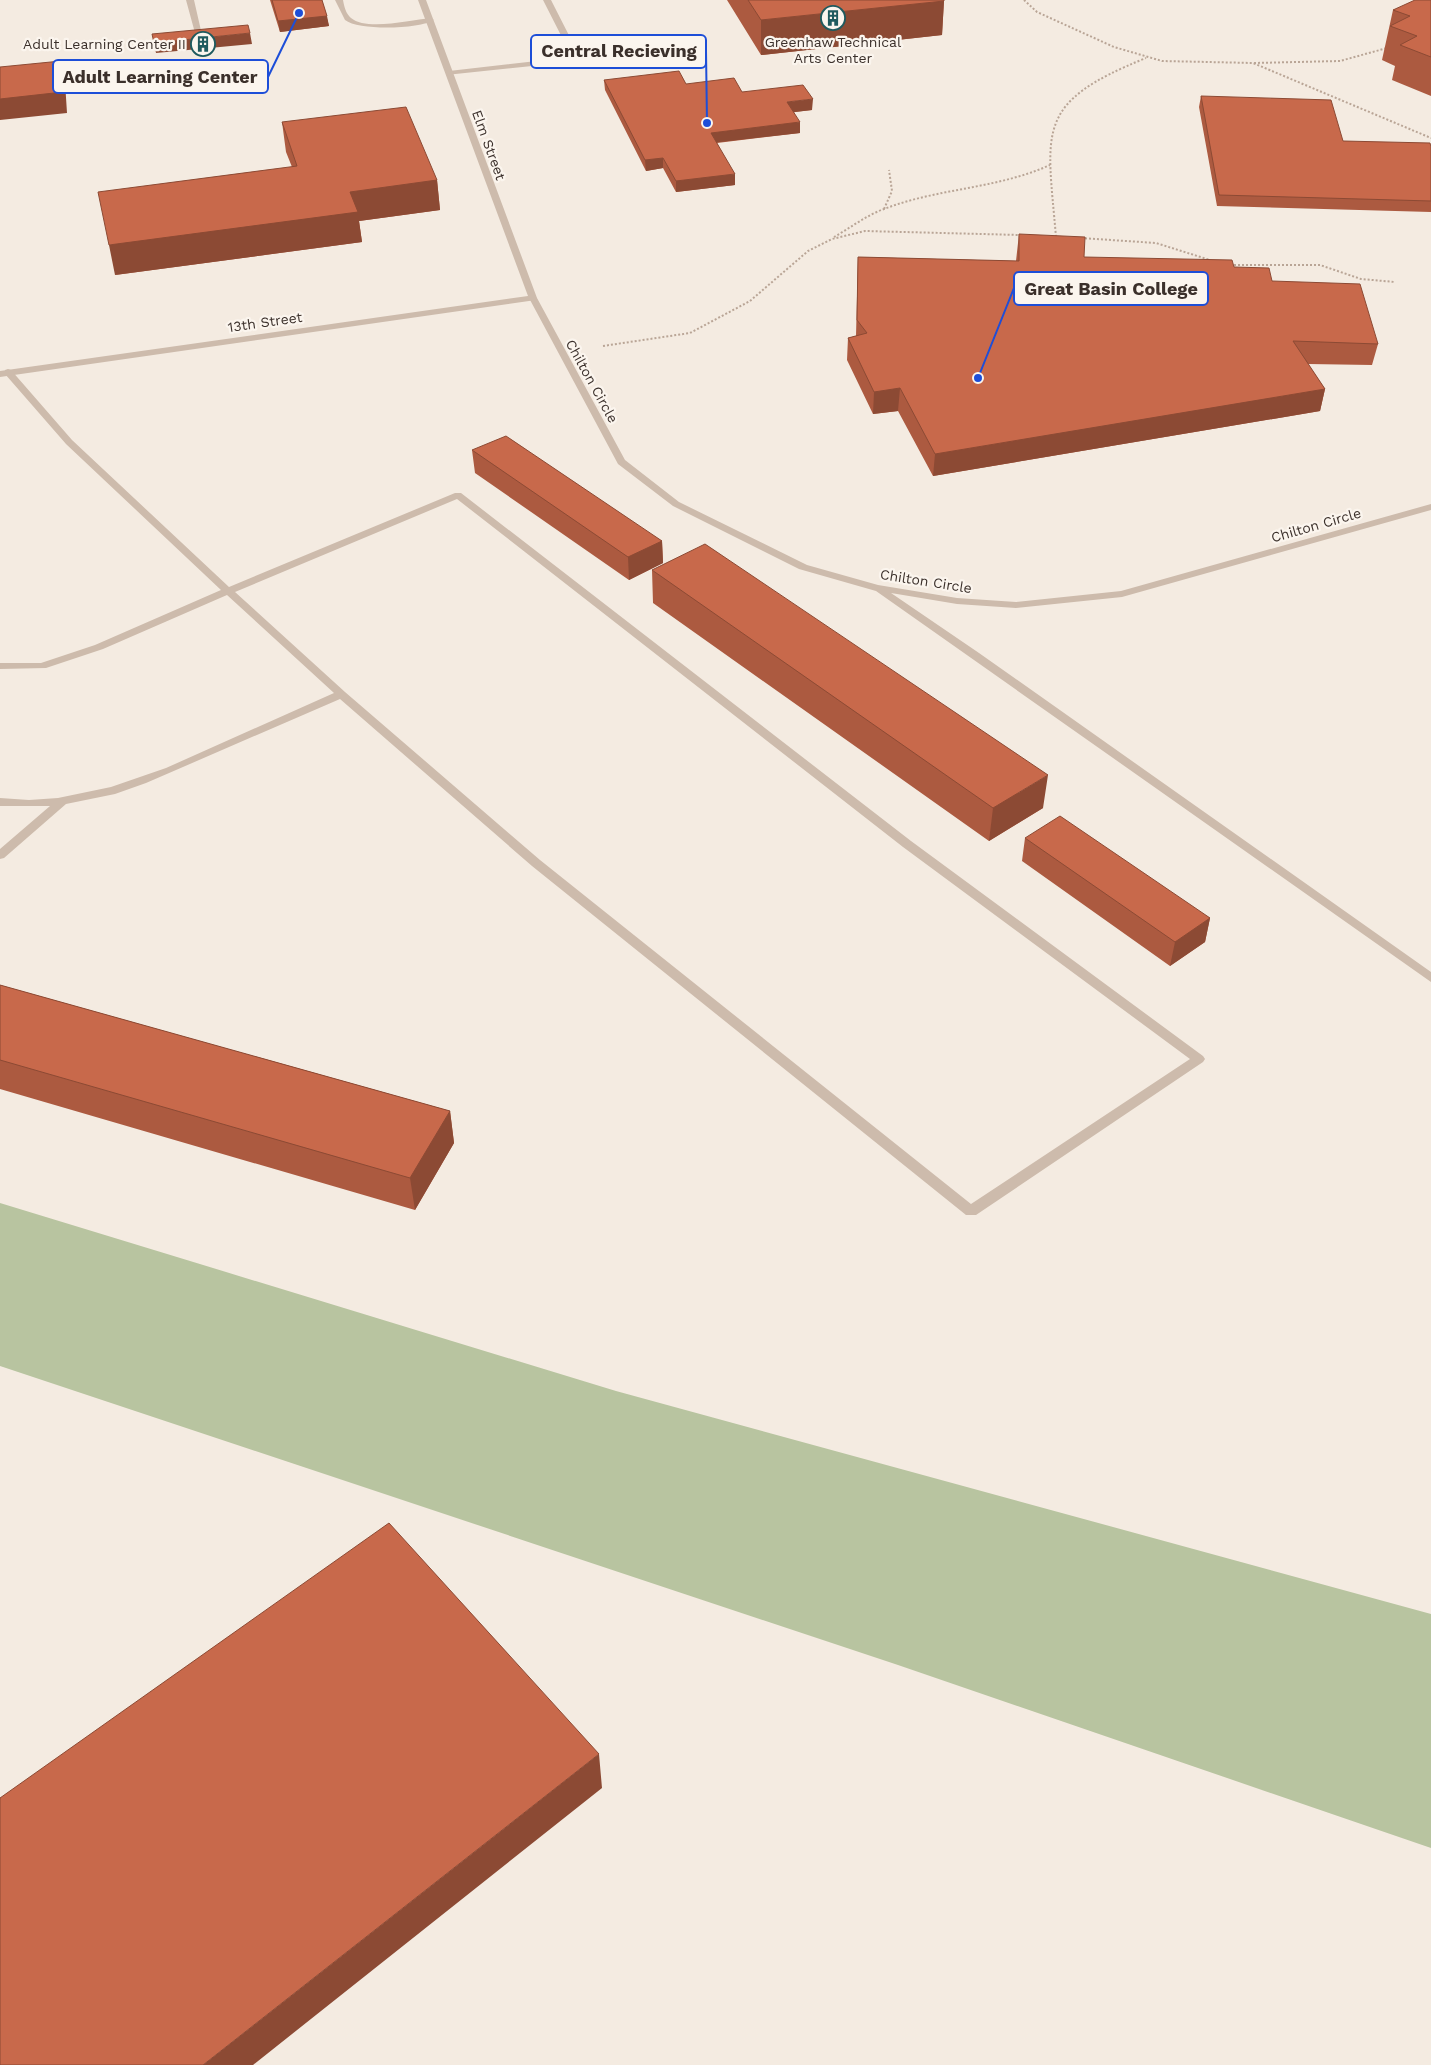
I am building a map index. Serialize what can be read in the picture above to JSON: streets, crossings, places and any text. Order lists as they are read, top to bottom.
{
  "streets": {
    "street": ["Elm Street", "13th Street", "Chilton Circle"]
  },
  "crossings": [
    ["Elm Street", "13th Street"],
    ["Elm Street", "Chilton Circle"],
    ["13th Street", "Chilton Circle"]
  ],
  "places": {
    "other": ["Adult Learning Center", "Central Recieving", "Great Basin College"],
    "building": ["Greenhaw Technical Arts Center", "Adult Learning Center II"]
  }
}
